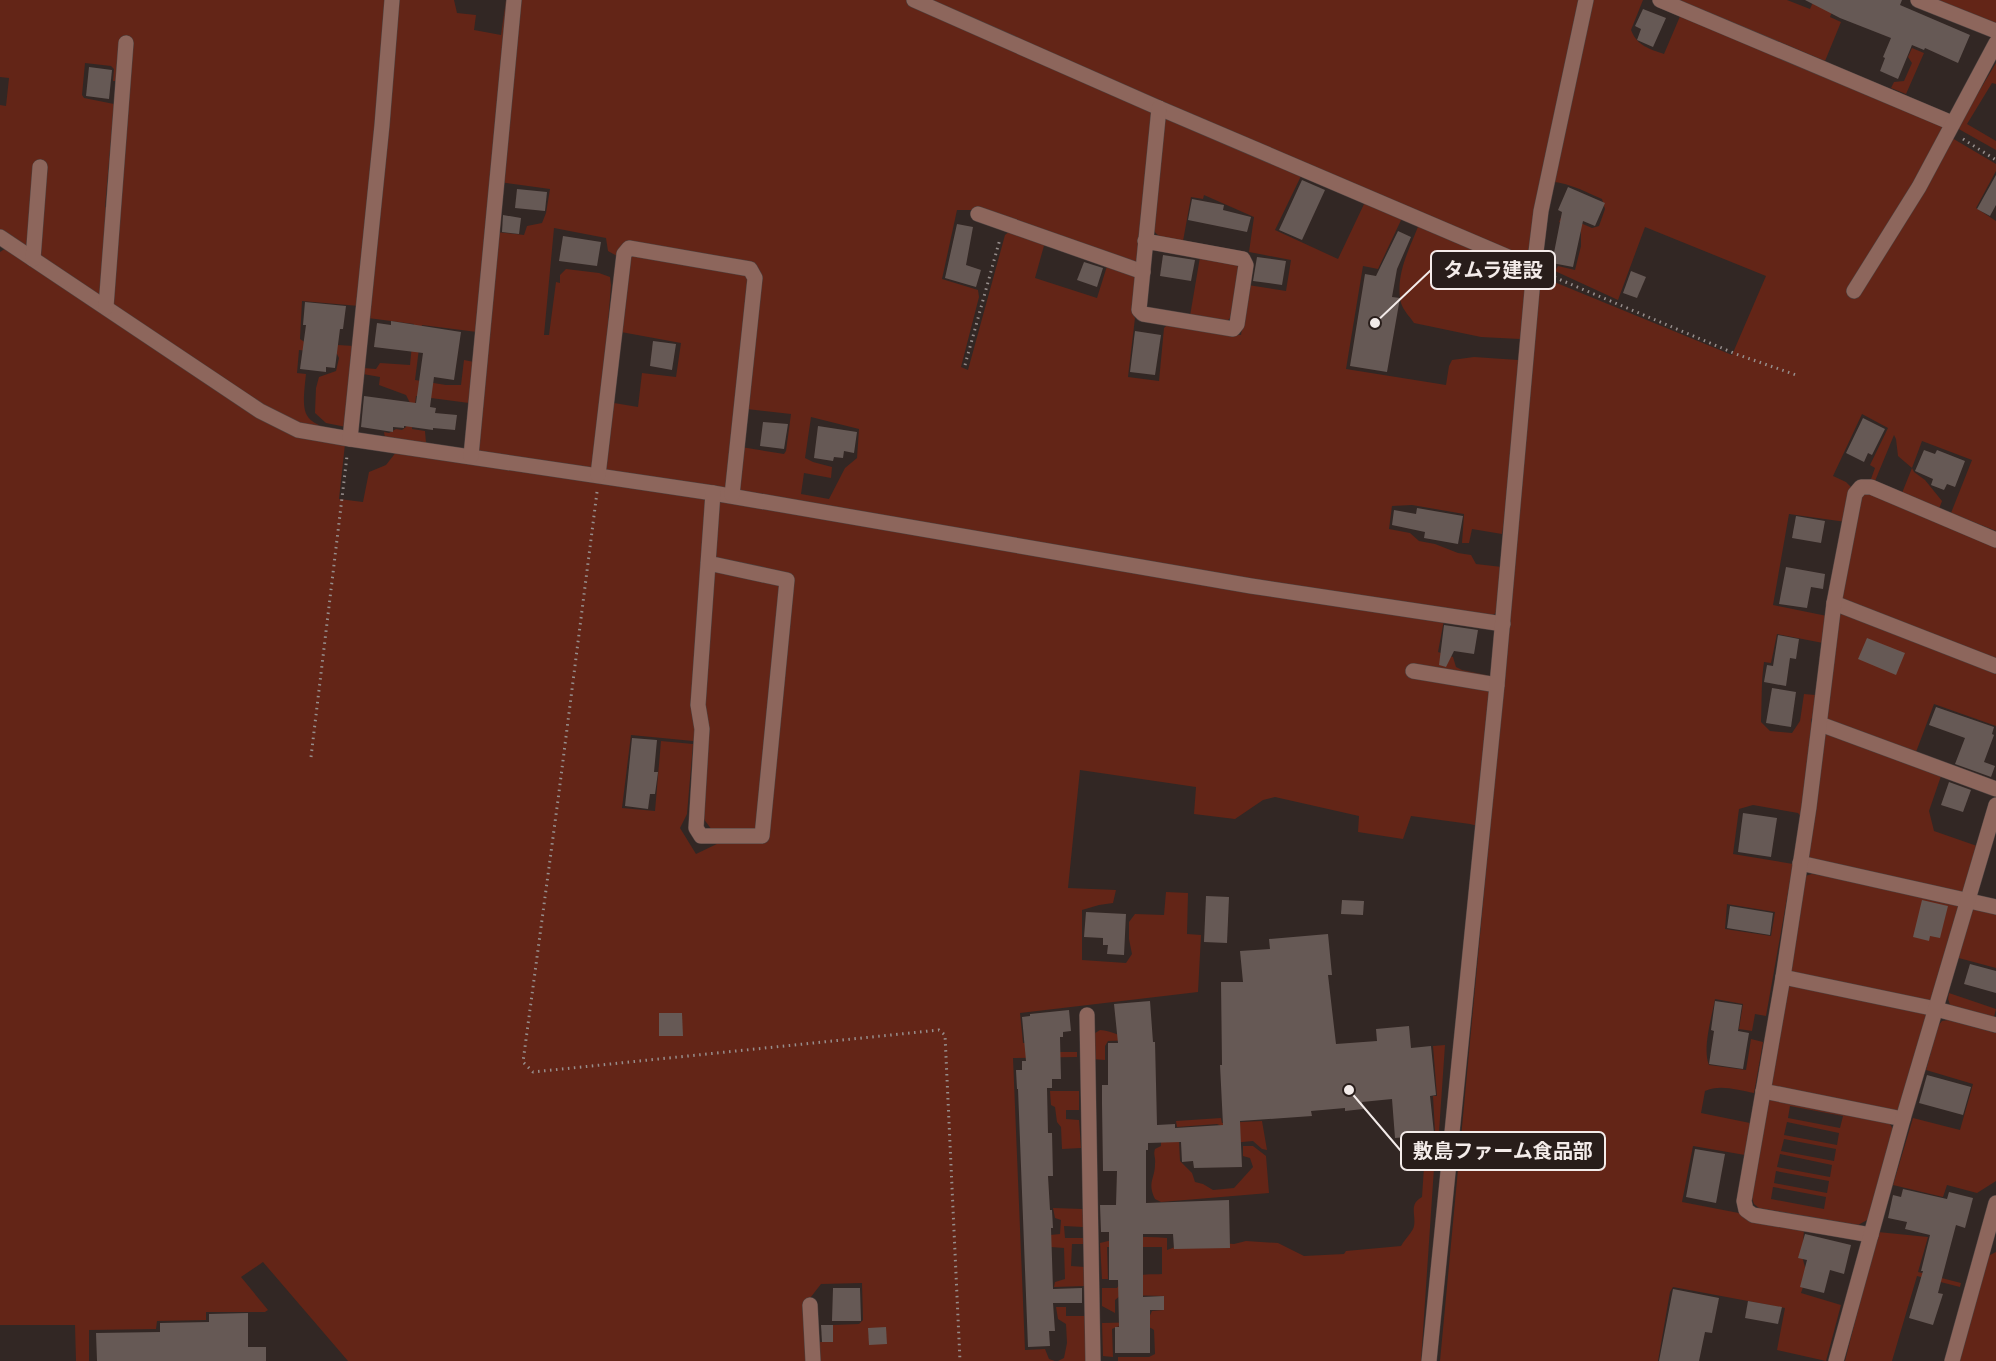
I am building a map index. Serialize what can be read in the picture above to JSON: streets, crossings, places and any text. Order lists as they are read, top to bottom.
{
  "places": ["タムラ建設", "敷島ファーム食品部"]
}
